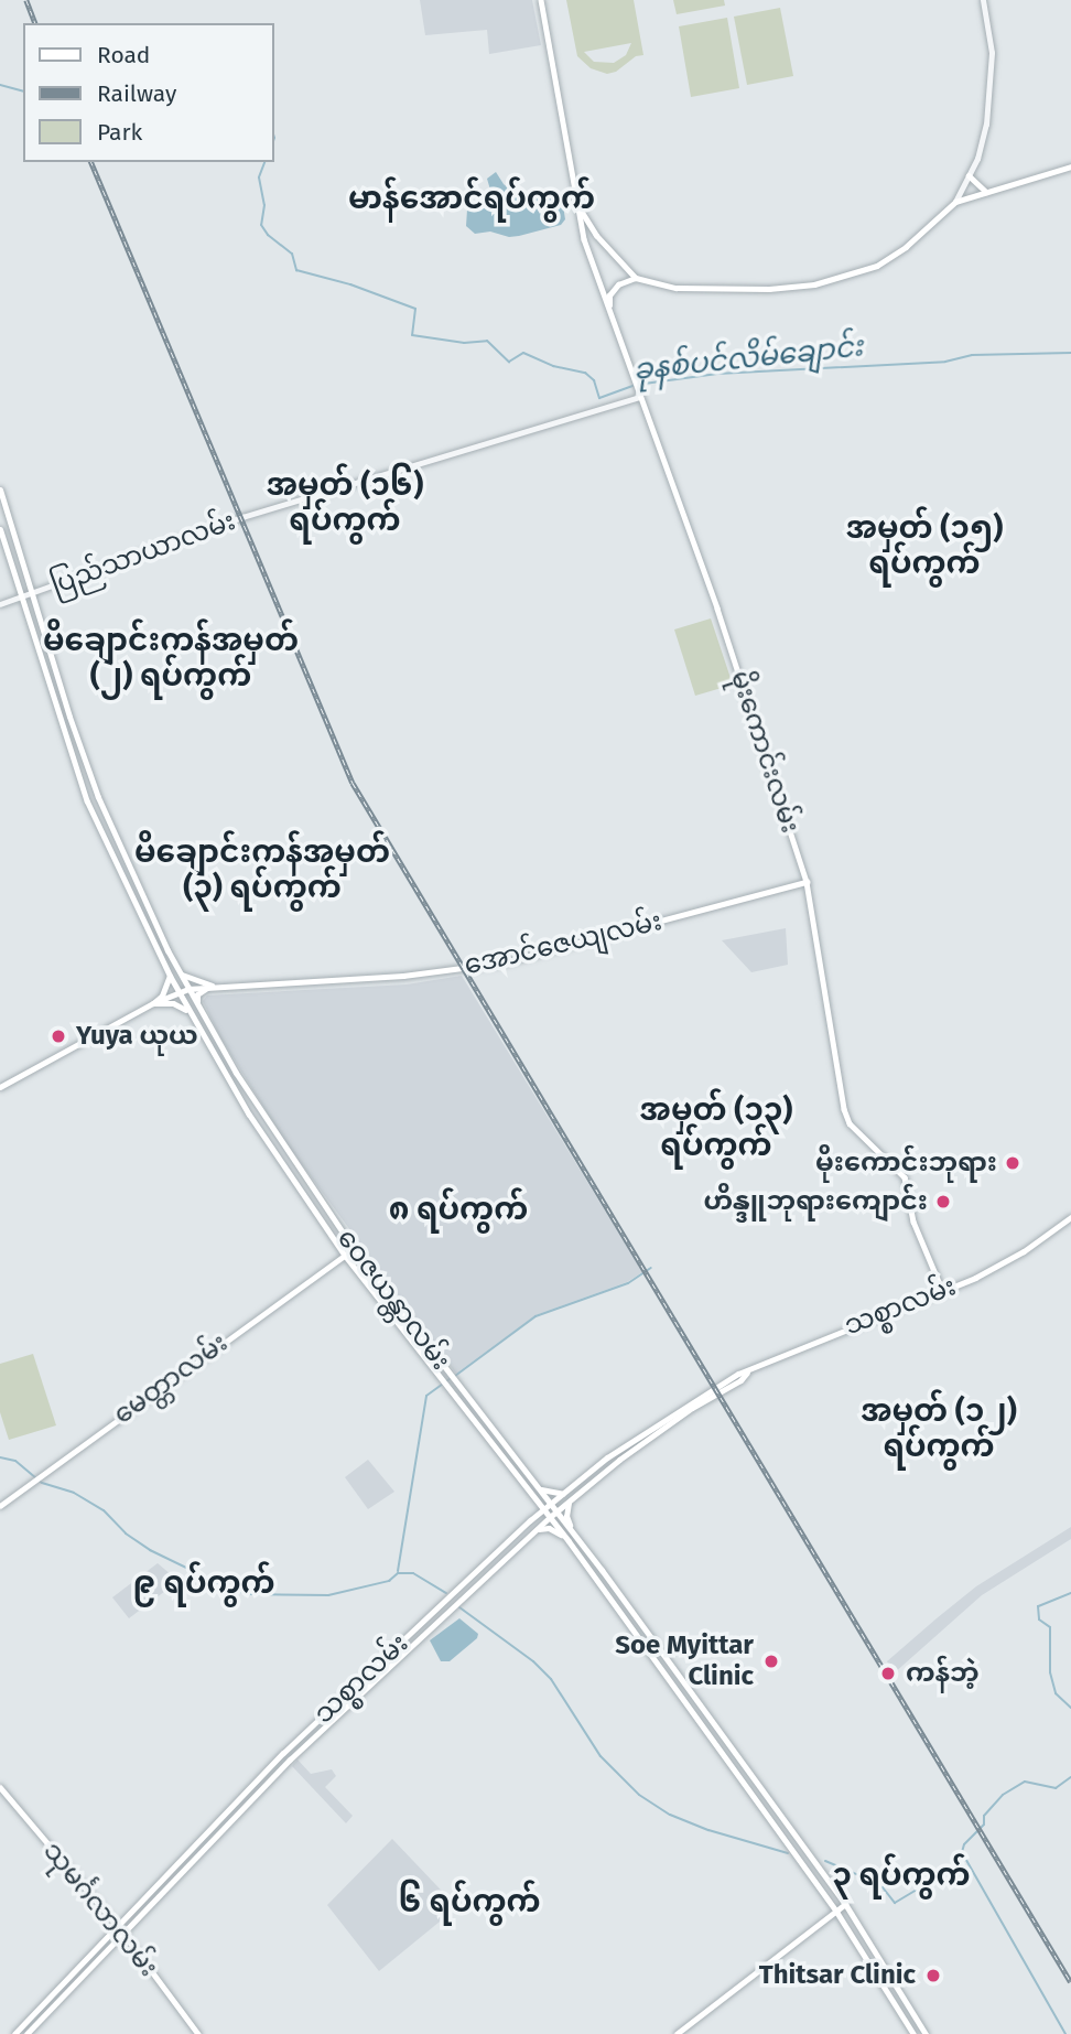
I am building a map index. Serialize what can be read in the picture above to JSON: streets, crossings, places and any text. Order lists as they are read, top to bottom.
{
  "streets": {
    "main road": [
      "မိုးကောင်းလမ်း",
      "အောင်ဇေယျလမ်း",
      "ဝေဇယန္တာလမ်း",
      "သစ္စာလမ်း",
      "မေတ္တာလမ်း",
      "သုမင်္ဂလာလမ်း"
    ],
    "street": ["ပြည်သာယာလမ်း"]
  },
  "crossings": [
    ["ပြည်သာယာလမ်း", "မိုးကောင်းလမ်း"],
    ["ပြည်သာယာလမ်း", "ဝေဇယန္တာလမ်း"],
    ["မိုးကောင်းလမ်း", "အောင်ဇေယျလမ်း"],
    ["မိုးကောင်းလမ်း", "သစ္စာလမ်း"],
    ["အောင်ဇေယျလမ်း", "ဝေဇယန္တာလမ်း"],
    ["ဝေဇယန္တာလမ်း", "သစ္စာလမ်း"],
    ["ဝေဇယန္တာလမ်း", "မေတ္တာလမ်း"],
    ["သစ္စာလမ်း", "သုမင်္ဂလာလမ်း"]
  ],
  "districts": [
    "မာန်အောင်ရပ်ကွက်",
    "အမှတ် (၁၆) ရပ်ကွက်",
    "အမှတ် (၁၅) ရပ်ကွက်",
    "မိချောင်းကန်အမှတ် (၂) ရပ်ကွက်",
    "မိချောင်းကန်အမှတ် (၃) ရပ်ကွက်",
    "အမှတ် (၁၃) ရပ်ကွက်",
    "၈ ရပ်ကွက်",
    "အမှတ် (၁၂) ရပ်ကွက်",
    "၉ ရပ်ကွက်",
    "၃ ရပ်ကွက်",
    "၆ ရပ်ကွက်"
  ],
  "water": ["ခုနစ်ပင်လိမ်ချောင်း"],
  "places": [
    "Yuya ယုယ",
    "မိုးကောင်းဘုရား",
    "ဟိန္ဒူဘုရားကျောင်း",
    "Soe Myittar Clinic",
    "ကန်ဘဲ့",
    "Thitsar Clinic"
  ],
  "legend": ["Road", "Railway", "Park"]
}
